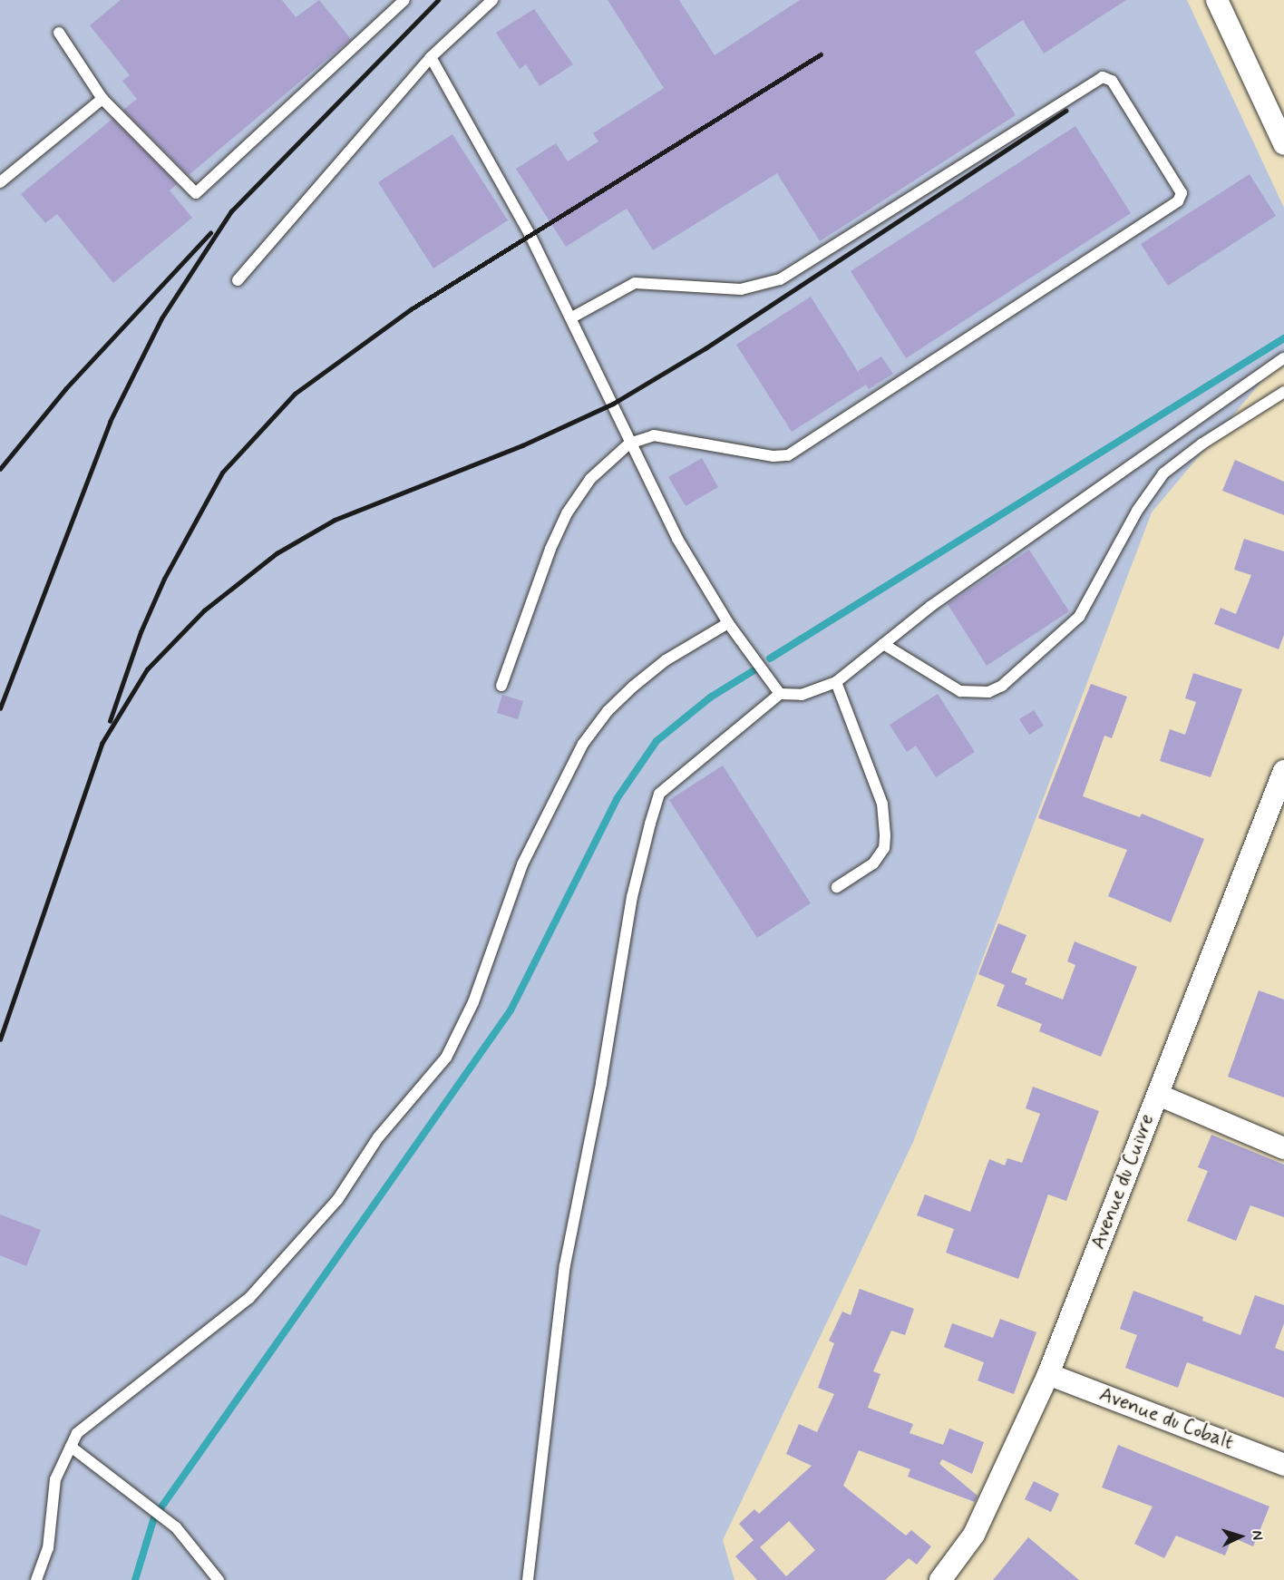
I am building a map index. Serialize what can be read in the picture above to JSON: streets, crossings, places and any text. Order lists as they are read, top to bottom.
{
  "streets": {
    "street": ["Avenue du Cuivre", "Avenue du Cobalt"]
  },
  "crossings": [
    ["Avenue du Cuivre", "Avenue du Cobalt"]
  ],
  "north": "right"
}
